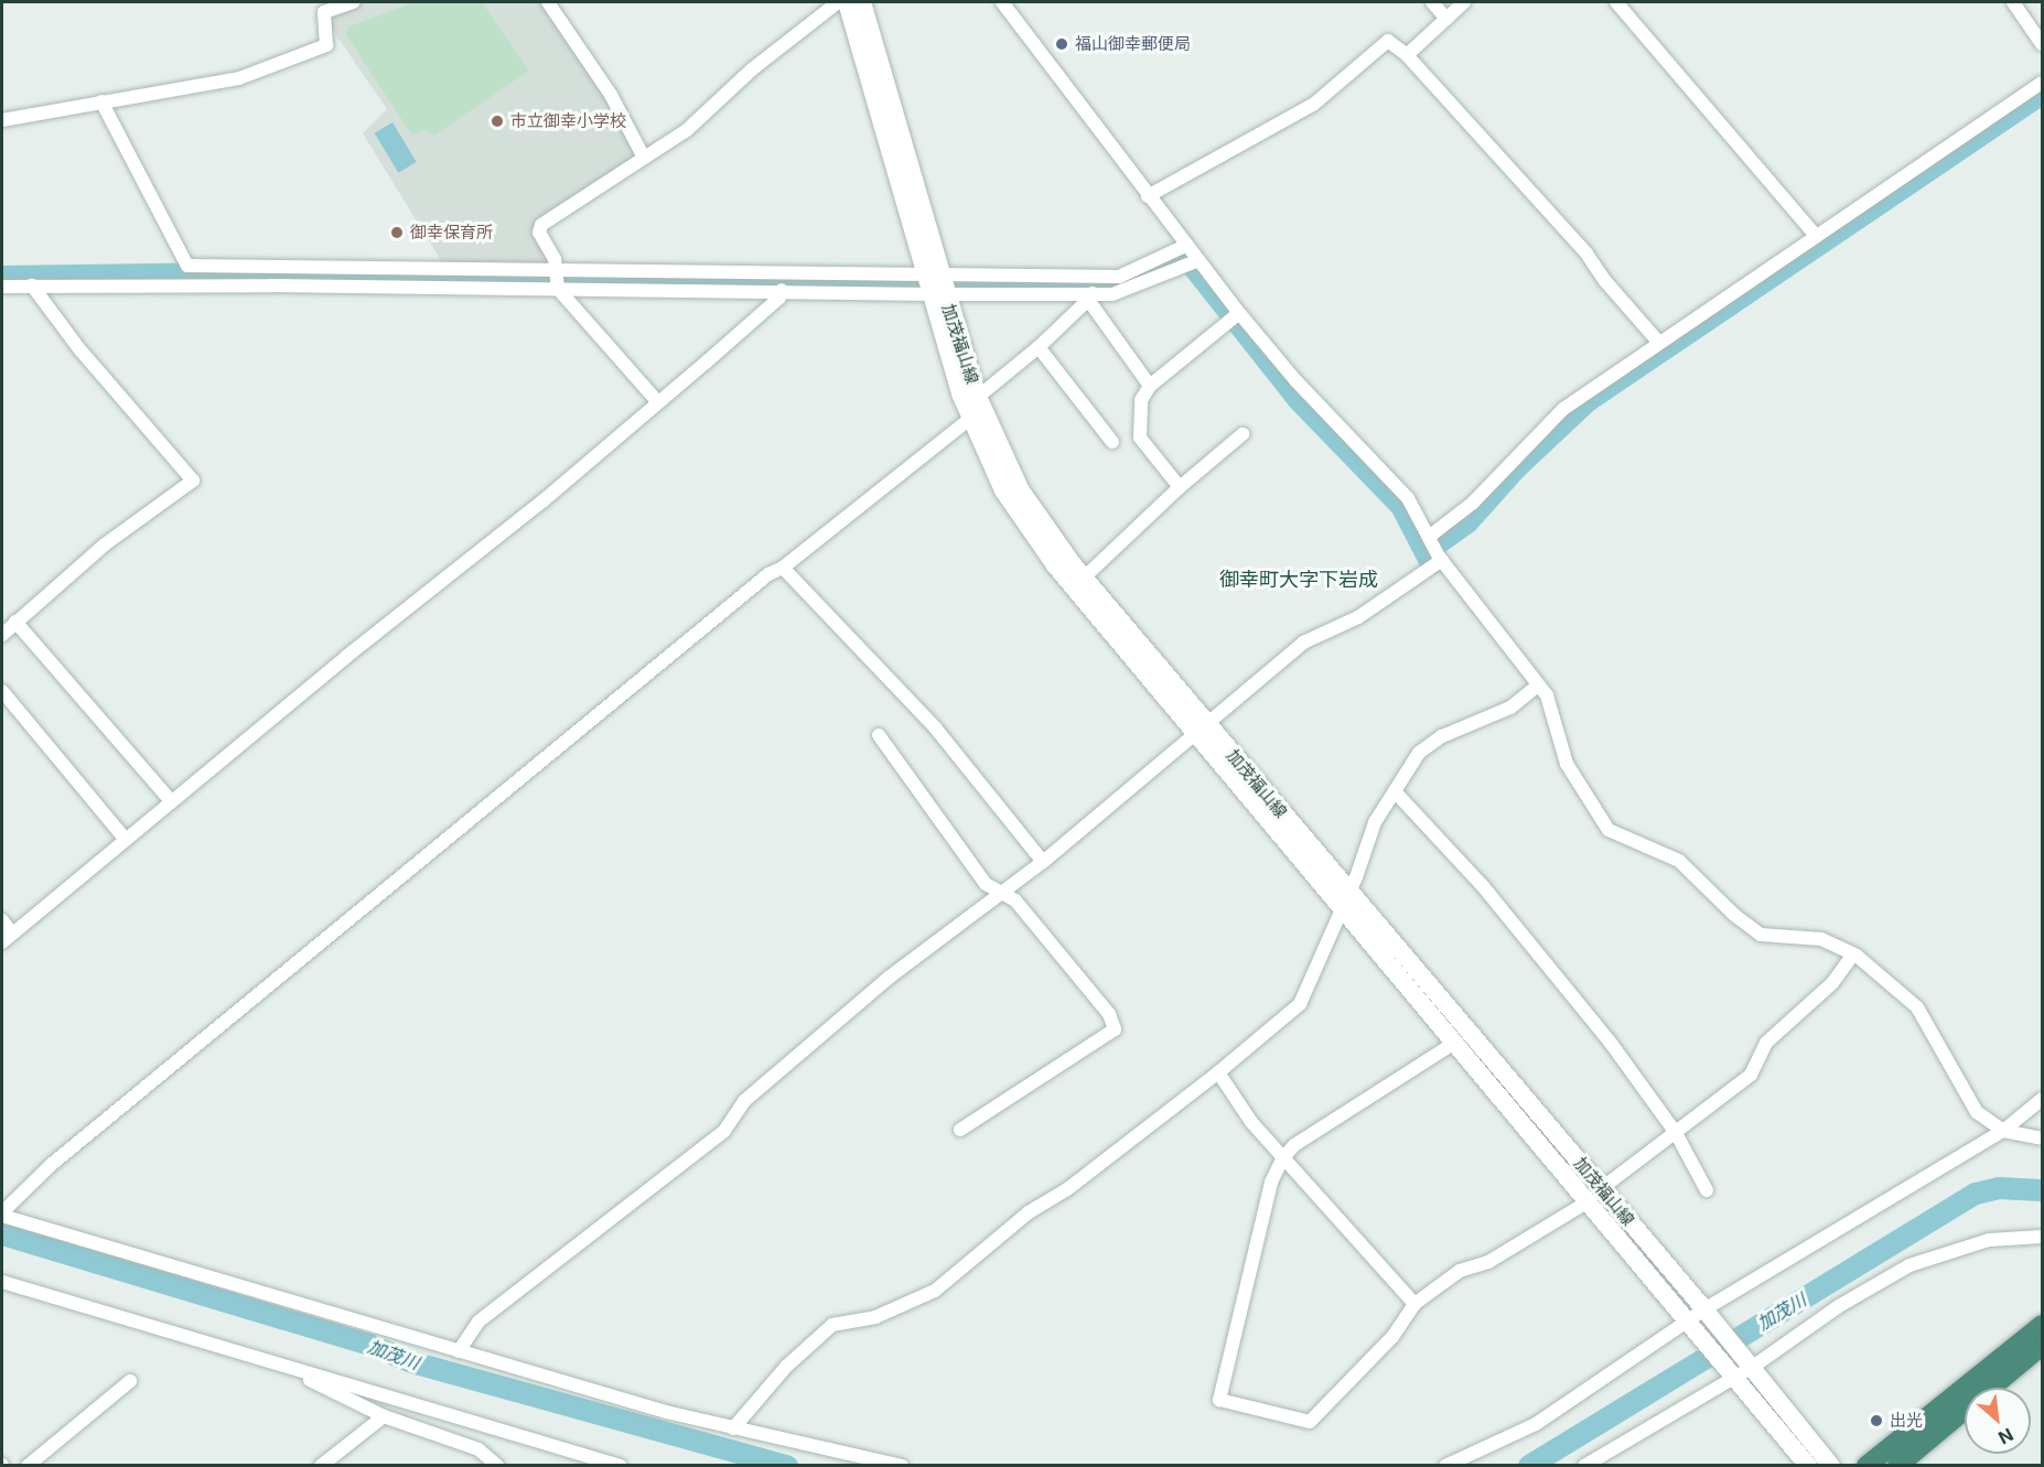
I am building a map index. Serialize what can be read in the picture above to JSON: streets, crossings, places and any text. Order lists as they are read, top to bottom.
{
  "streets": {
    "main road": ["加茂福山線"]
  },
  "districts": ["御幸町大字下岩成"],
  "water": ["加茂川"],
  "places": [
    "福山御幸郵便局",
    "市立御幸小学校",
    "御幸保育所",
    "出光"
  ],
  "north": "bottom right"
}
